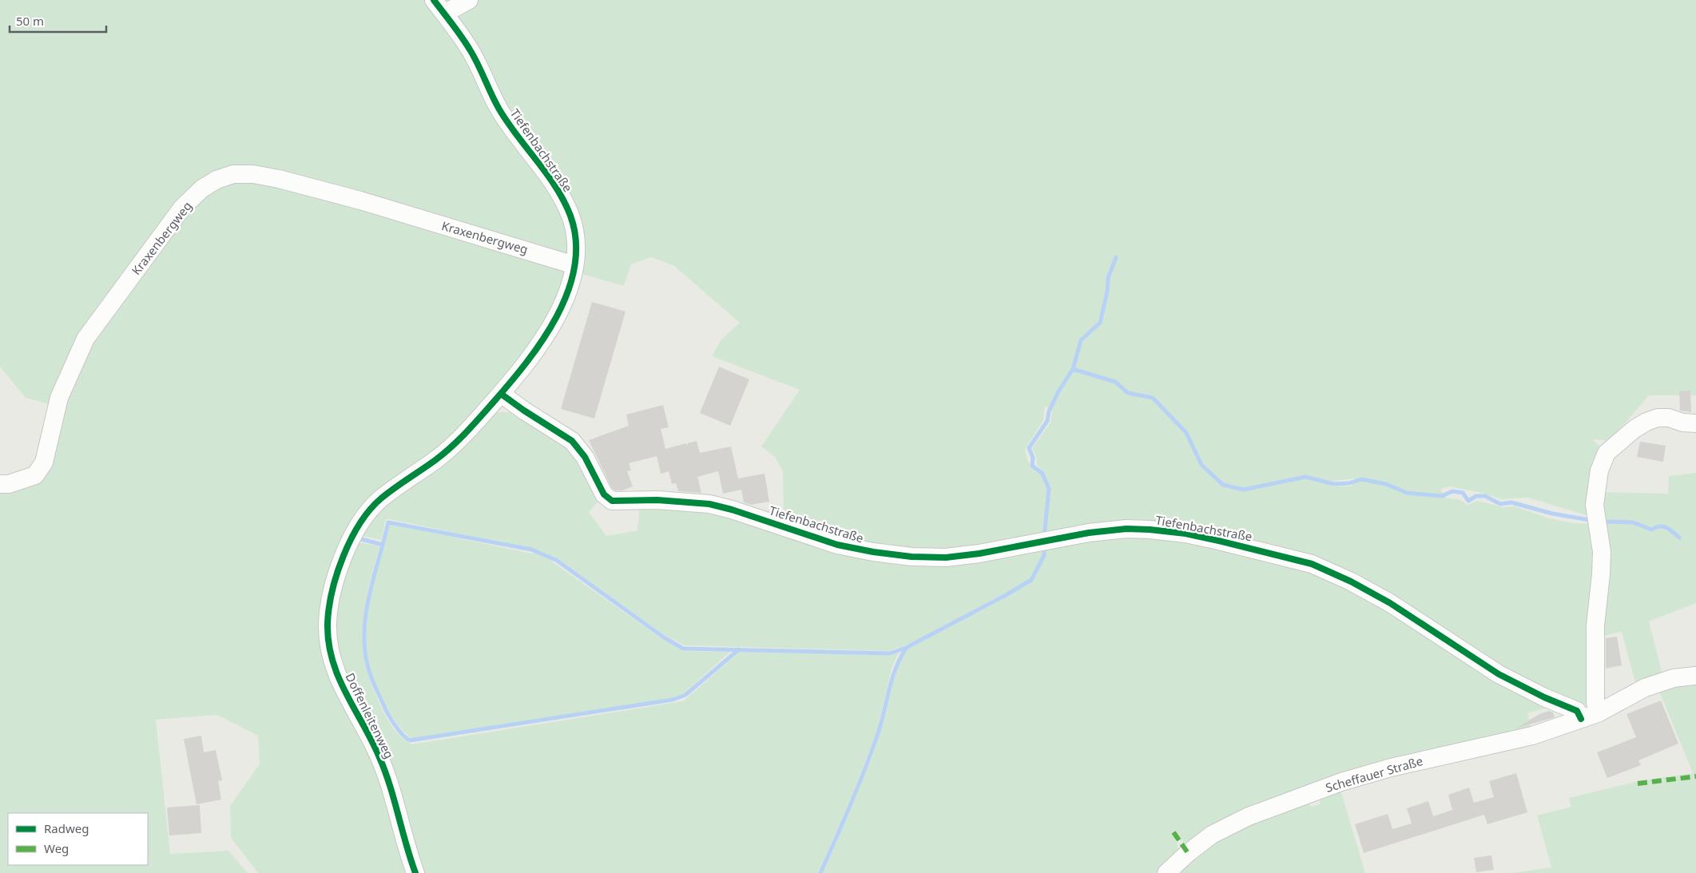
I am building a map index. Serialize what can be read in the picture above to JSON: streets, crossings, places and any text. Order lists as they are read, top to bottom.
{
  "streets": {
    "street": [
      "Tiefenbachstraße",
      "Kraxenbergweg",
      "Doffenleitenweg",
      "Scheffauer Straße"
    ]
  },
  "crossings": [
    ["Tiefenbachstraße", "Kraxenbergweg"],
    ["Tiefenbachstraße", "Doffenleitenweg"],
    ["Tiefenbachstraße", "Scheffauer Straße"]
  ],
  "legend": ["Radweg", "Weg"],
  "scale_bar": "50 m"
}
